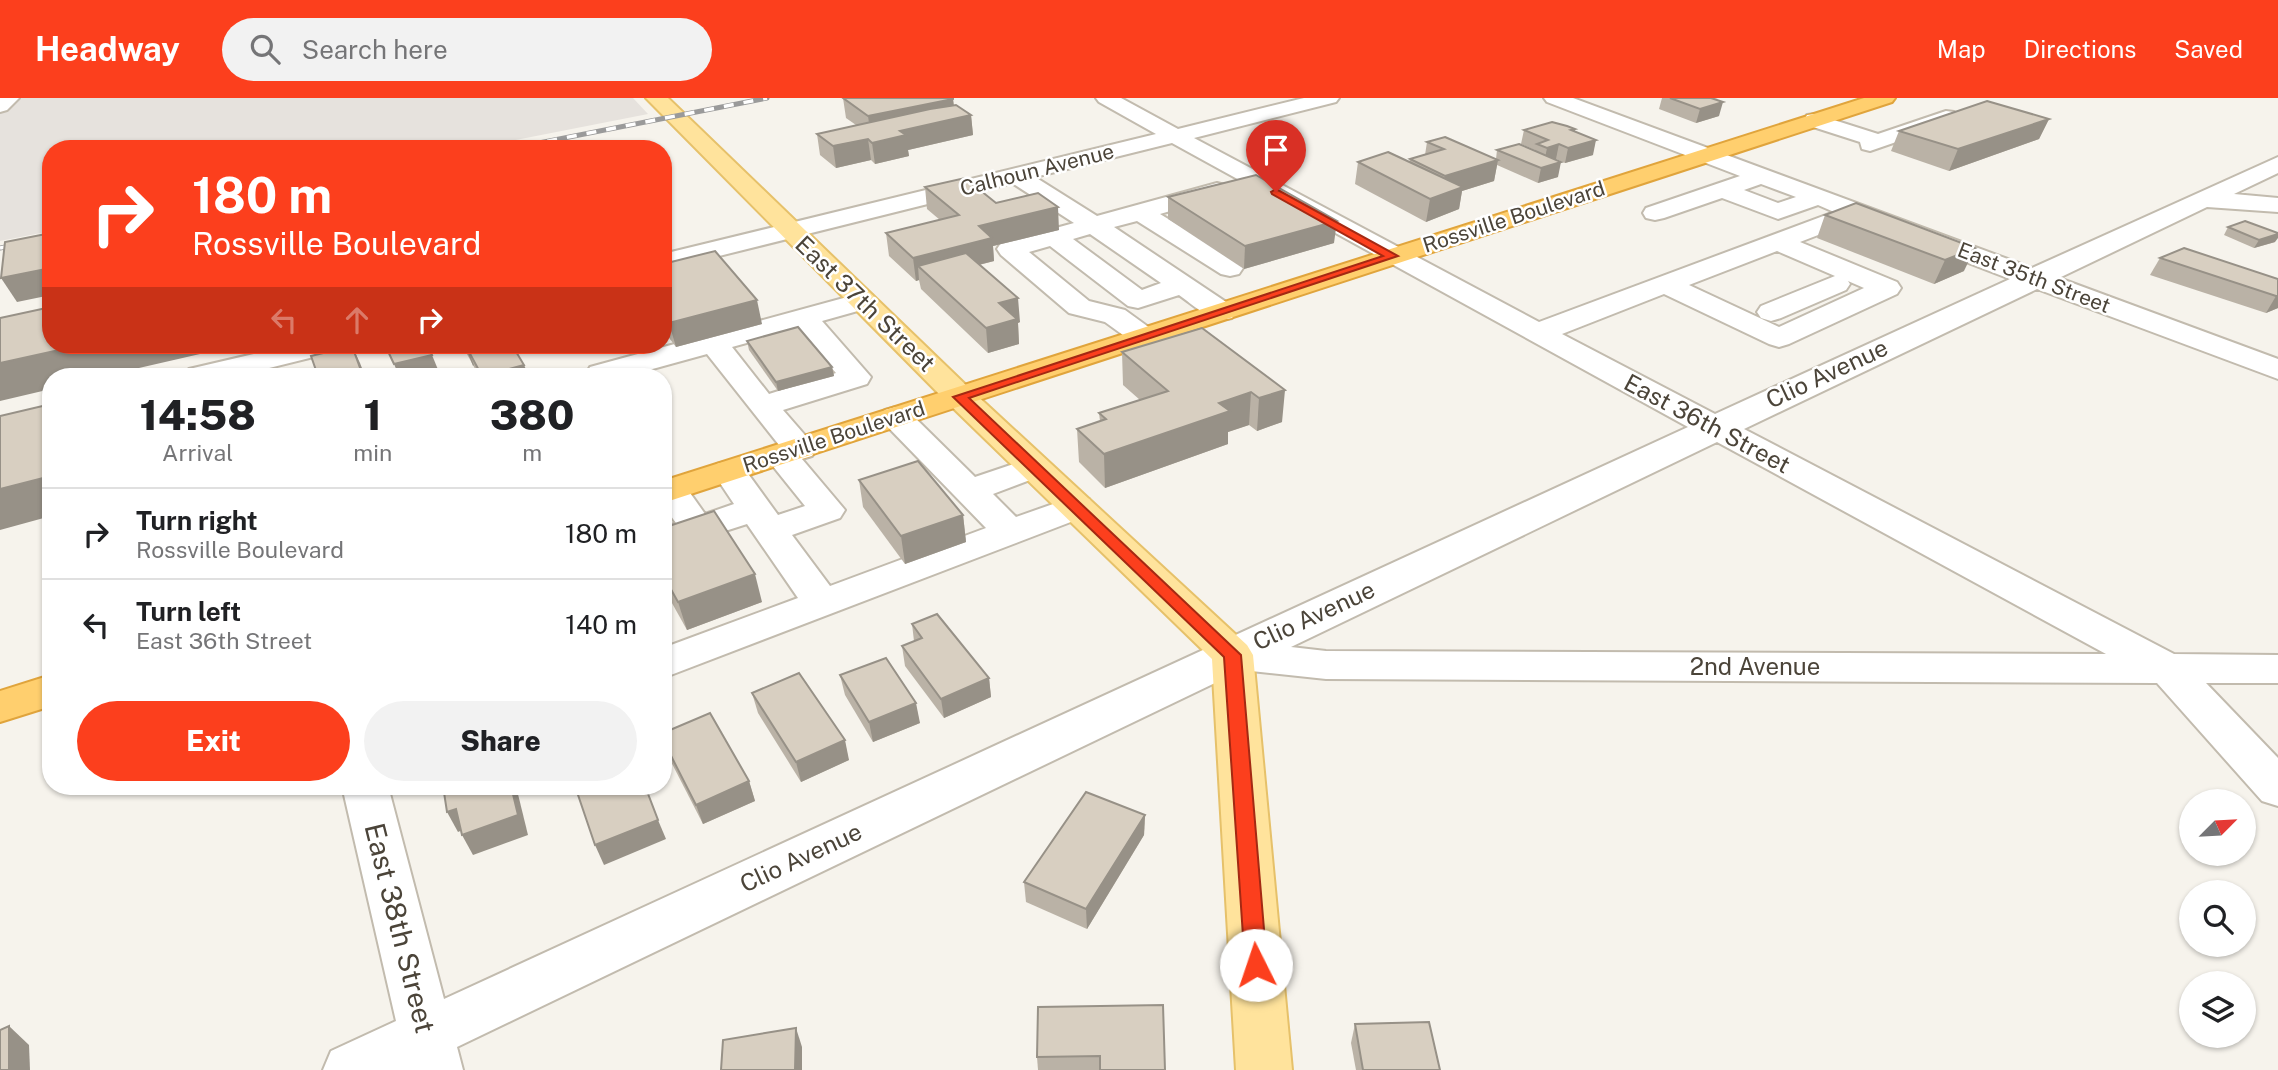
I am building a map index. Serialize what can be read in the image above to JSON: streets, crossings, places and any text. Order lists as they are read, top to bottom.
{
  "streets": {
    "highway": ["Rossville Boulevard"],
    "main road": ["East 37th Street"],
    "street": [
      "Calhoun Avenue",
      "East 35th Street",
      "Clio Avenue",
      "East 36th Street",
      "2nd Avenue",
      "East 38th Street"
    ]
  },
  "crossings": [
    ["Calhoun Avenue", "East 37th Street"],
    ["Calhoun Avenue", "East 36th Street"],
    ["Rossville Boulevard", "East 35th Street"],
    ["Rossville Boulevard", "East 37th Street"],
    ["Rossville Boulevard", "East 36th Street"],
    ["East 35th Street", "Clio Avenue"],
    ["East 37th Street", "Clio Avenue"],
    ["East 37th Street", "2nd Avenue"],
    ["Clio Avenue", "East 36th Street"],
    ["Clio Avenue", "2nd Avenue"],
    ["Clio Avenue", "East 38th Street"],
    ["East 36th Street", "2nd Avenue"]
  ],
  "north": "top right",
  "page": {
    "header": "Headway",
    "search": "Search here",
    "nav": ["Map", "Directions", "Saved"],
    "turn": ["180 m", "Rossville Boulevard"],
    "eta": [
      "14:58",
      "Arrival",
      "1",
      "min",
      "380",
      "m"
    ],
    "list": [
      {
        "name": "Turn right",
        "note": "Rossville Boulevard",
        "value": "180 m"
      },
      {
        "name": "Turn left",
        "note": "East 36th Street",
        "value": "140 m"
      }
    ],
    "buttons": ["Exit", "Share"]
  }
}
